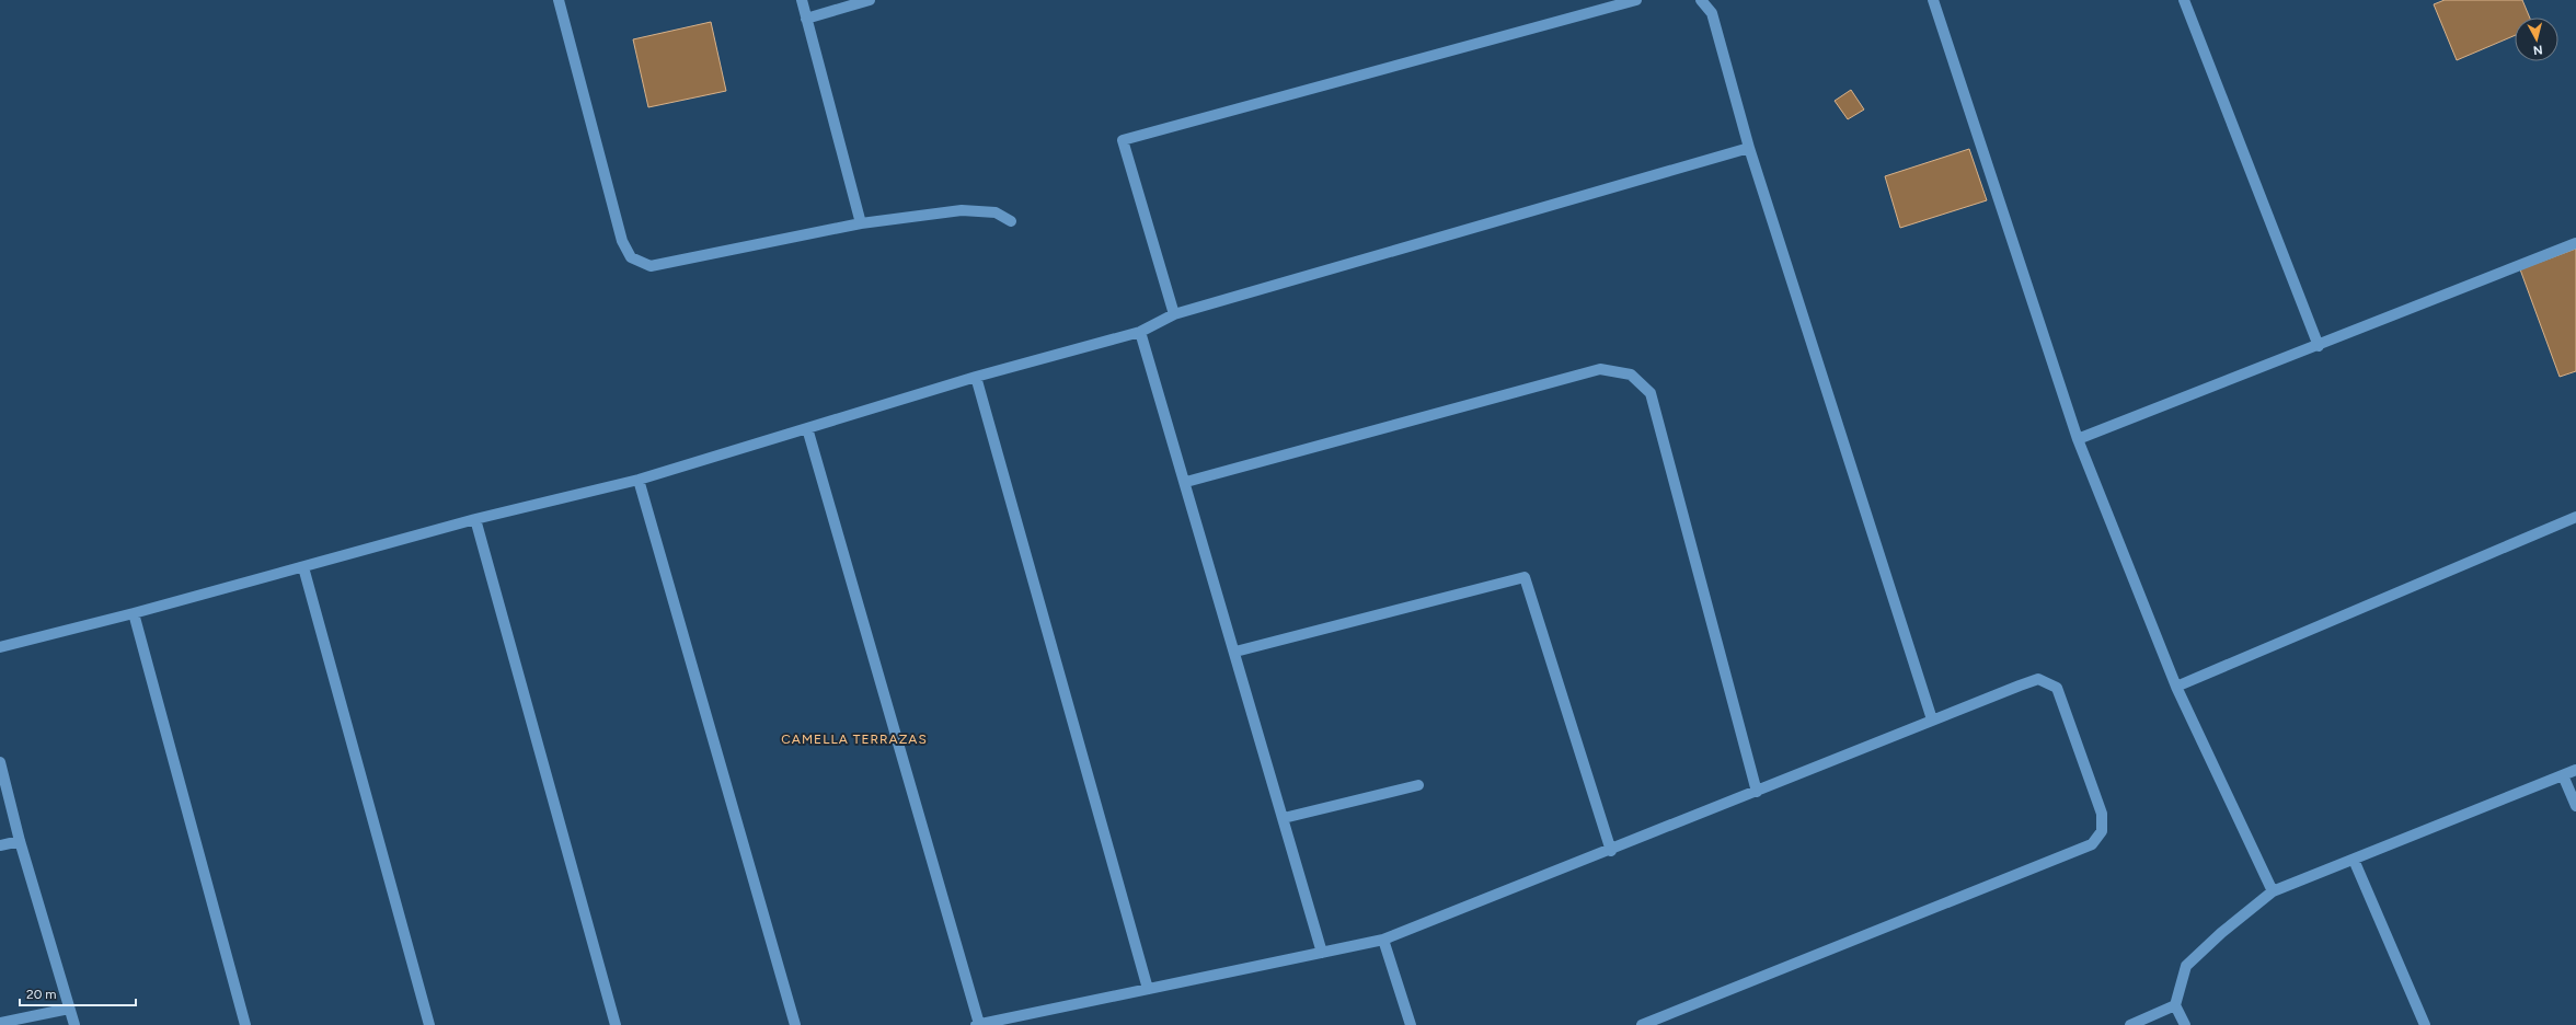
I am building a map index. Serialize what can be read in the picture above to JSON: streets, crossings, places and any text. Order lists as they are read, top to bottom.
{
  "districts": ["CAMELLA TERRAZAS"],
  "scale_bar": "20 m",
  "north": "bottom"
}
